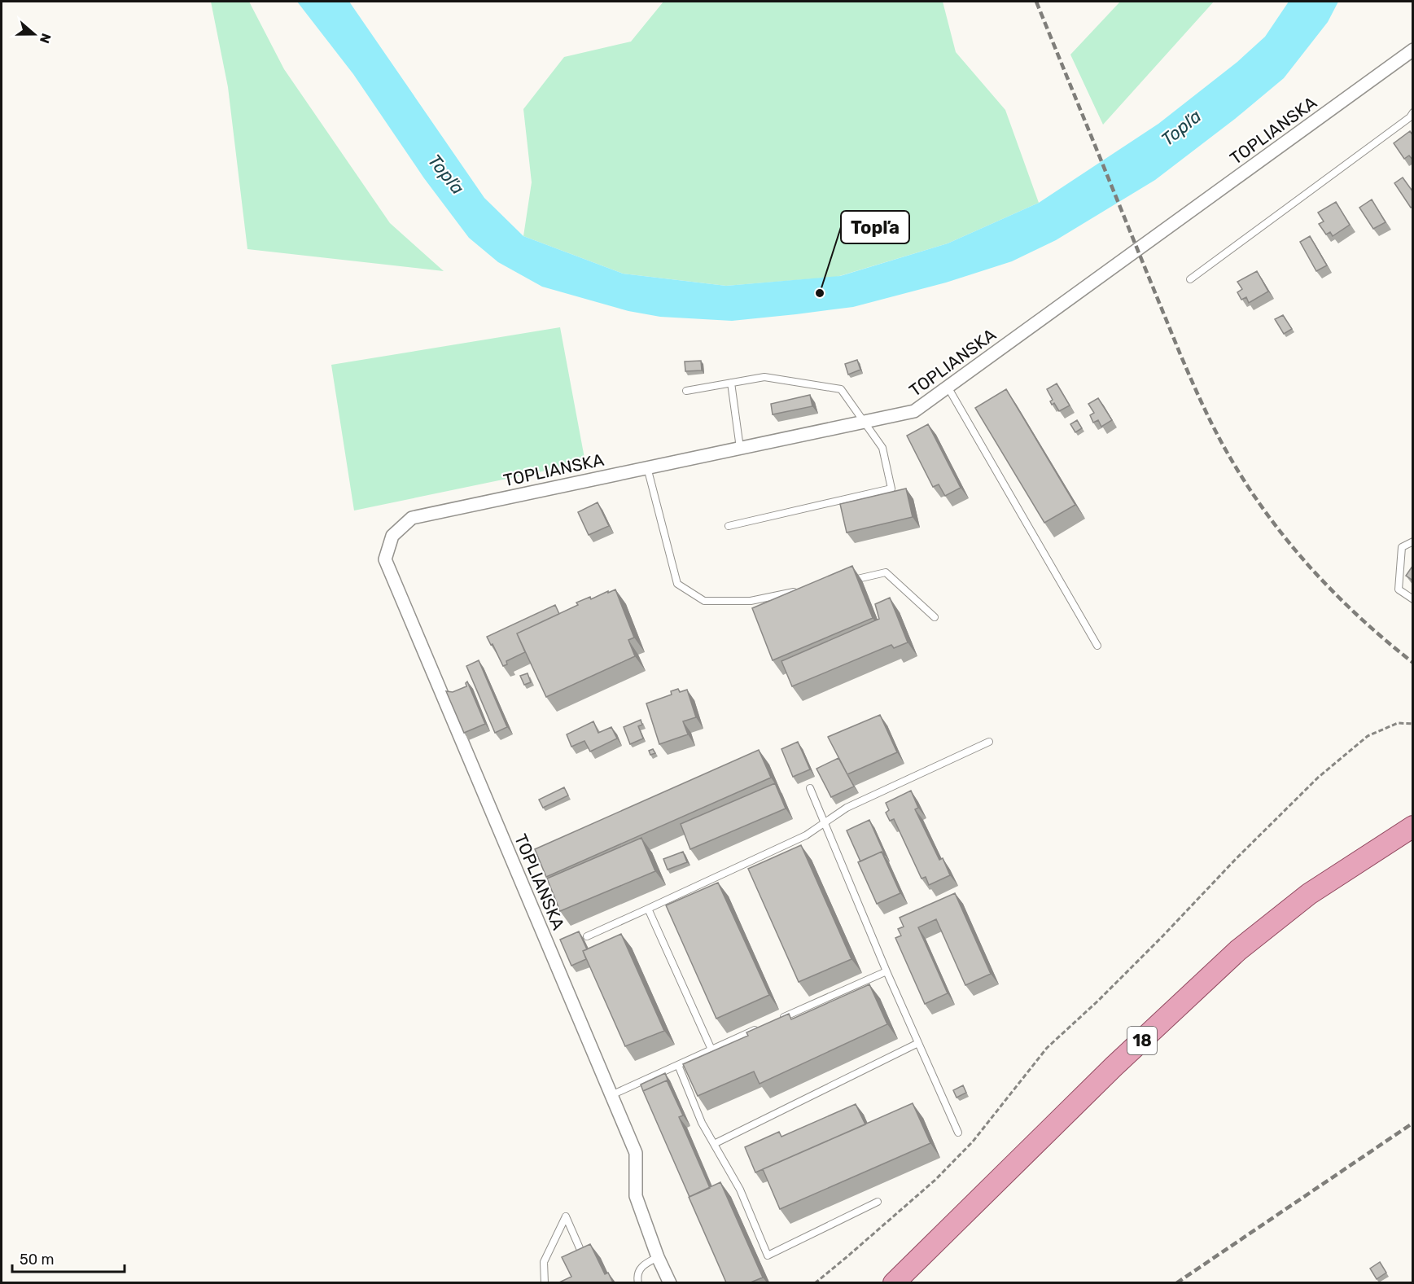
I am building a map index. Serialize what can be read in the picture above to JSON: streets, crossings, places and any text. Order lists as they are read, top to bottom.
{
  "streets": {
    "main road": ["18"],
    "street": ["TOPLIANSKA"]
  },
  "water": ["Topľa"],
  "places": ["Topľa"],
  "scale_bar": "50 m",
  "north": "right"
}
